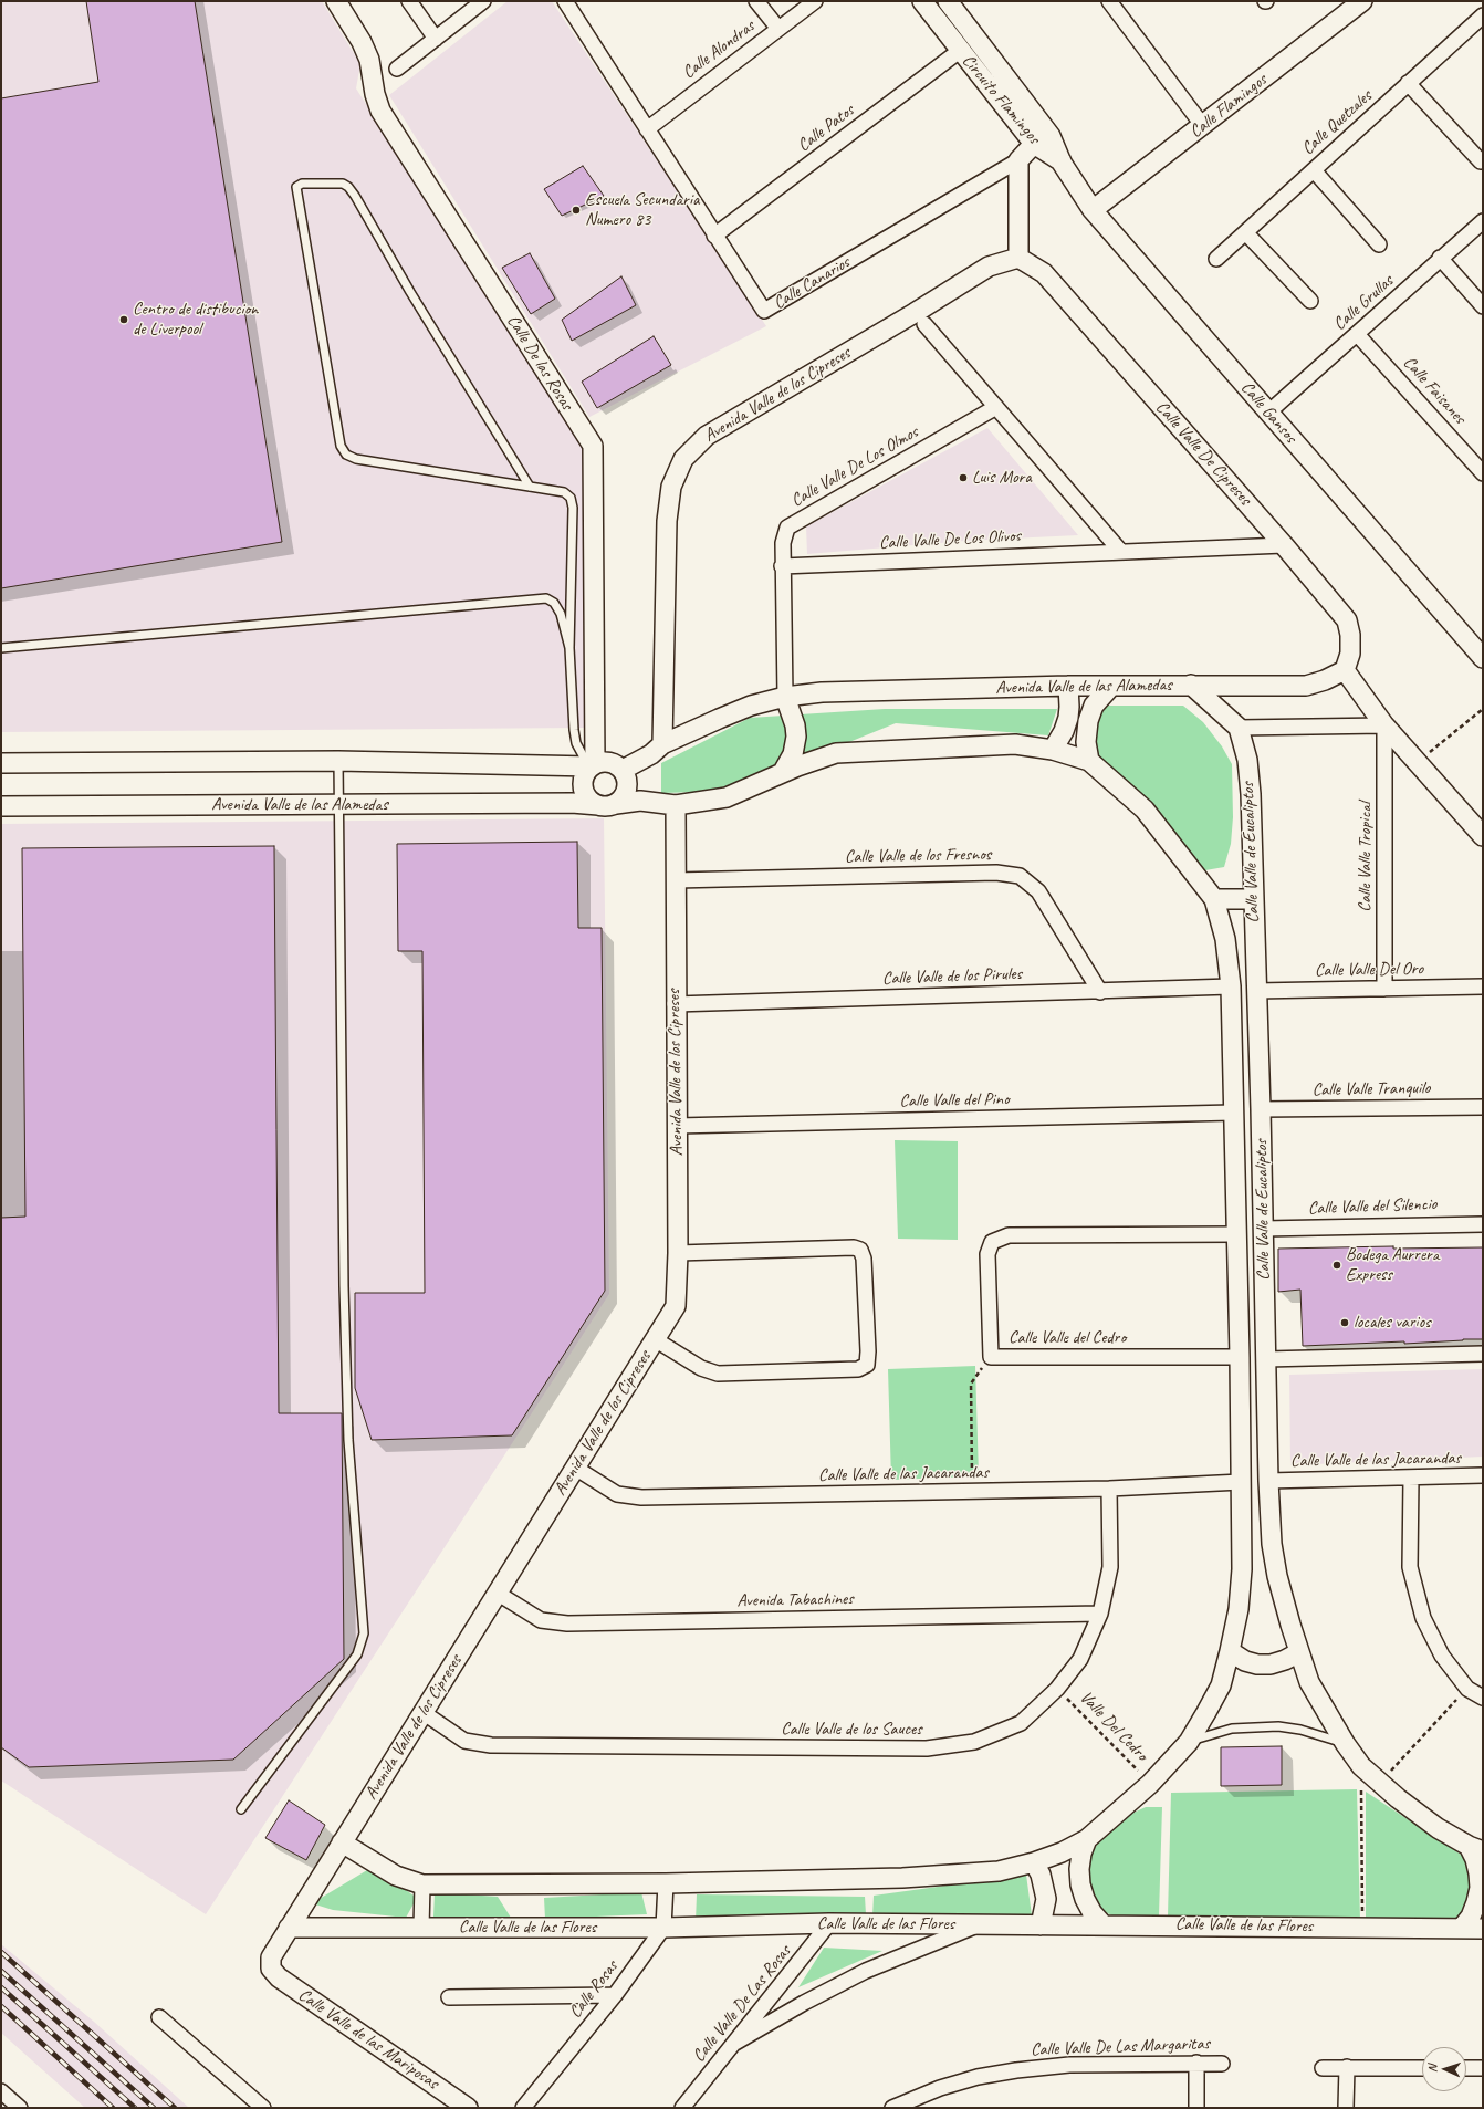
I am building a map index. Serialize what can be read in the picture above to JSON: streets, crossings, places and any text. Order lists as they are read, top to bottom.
{
  "streets": {
    "street": [
      "Calle Alondras",
      "Circuito Flamingos",
      "Calle Flamingos",
      "Calle Quetzales",
      "Calle Patos",
      "Calle Canarios",
      "Calle Grullas",
      "Calle De las Rosas",
      "Calle Faisanes",
      "Avenida Valle de los Cipreses",
      "Calle Gansos",
      "Calle Valle De Cipreses",
      "Calle Valle De Los Olmos",
      "Calle Valle De Los Olivos",
      "Avenida Valle de las Alamedas",
      "Calle Valle de Eucaliptos",
      "Calle Valle de los Fresnos",
      "Calle Valle Tropical",
      "Calle Valle Del Oro",
      "Calle Valle de los Pirules",
      "Calle Valle Tranquilo",
      "Calle Valle del Pino",
      "Calle Valle del Silencio",
      "Calle Valle del Cedro",
      "Calle Valle de las Jacarandas",
      "Avenida Tabachines",
      "Calle Valle de los Sauces",
      "Calle Valle de las Flores",
      "Calle Rosas",
      "Calle Valle De Las Rosas",
      "Calle Valle de las Mariposas",
      "Calle Valle De Las Margaritas"
    ],
    "path": ["Valle Del Cedro"]
  },
  "crossings": [
    ["Calle Alondras", "Calle Canarios"],
    ["Circuito Flamingos", "Calle Patos"],
    ["Circuito Flamingos", "Calle Canarios"],
    ["Circuito Flamingos", "Calle Gansos"],
    ["Calle Flamingos", "Calle Gansos"],
    ["Calle Patos", "Calle Canarios"],
    ["Calle Grullas", "Calle Faisanes"],
    ["Calle Grullas", "Calle Gansos"],
    ["Calle De las Rosas", "Avenida Valle de las Alamedas"],
    ["Avenida Valle de los Cipreses", "Calle Valle De Cipreses"],
    ["Avenida Valle de los Cipreses", "Avenida Valle de las Alamedas"],
    ["Avenida Valle de los Cipreses", "Calle Valle de los Fresnos"],
    ["Avenida Valle de los Cipreses", "Calle Valle de los Pirules"],
    ["Avenida Valle de los Cipreses", "Calle Valle del Pino"],
    ["Avenida Valle de los Cipreses", "Calle Valle de las Jacarandas"],
    ["Avenida Valle de los Cipreses", "Avenida Tabachines"],
    ["Avenida Valle de los Cipreses", "Calle Valle de los Sauces"],
    ["Avenida Valle de los Cipreses", "Calle Valle de las Flores"],
    ["Avenida Valle de los Cipreses", "Calle Valle de las Mariposas"],
    ["Calle Valle De Cipreses", "Calle Valle De Los Olivos"],
    ["Calle Valle De Cipreses", "Avenida Valle de las Alamedas"],
    ["Calle Valle De Los Olmos", "Calle Valle De Los Olivos"],
    ["Calle Valle De Los Olmos", "Avenida Valle de las Alamedas"],
    ["Avenida Valle de las Alamedas", "Calle Valle de Eucaliptos"],
    ["Calle Valle de Eucaliptos", "Calle Valle Del Oro"],
    ["Calle Valle de Eucaliptos", "Calle Valle de los Pirules"],
    ["Calle Valle de Eucaliptos", "Calle Valle Tranquilo"],
    ["Calle Valle de Eucaliptos", "Calle Valle del Pino"],
    ["Calle Valle de Eucaliptos", "Calle Valle del Silencio"],
    ["Calle Valle de Eucaliptos", "Calle Valle del Cedro"],
    ["Calle Valle de Eucaliptos", "Calle Valle de las Jacarandas"],
    ["Calle Valle de los Fresnos", "Calle Valle de los Pirules"],
    ["Calle Valle Tropical", "Calle Valle Del Oro"],
    ["Calle Valle de las Jacarandas", "Calle Valle de los Sauces"],
    ["Avenida Tabachines", "Calle Valle de los Sauces"],
    ["Valle Del Cedro", "Calle Valle de los Sauces"],
    ["Calle Valle de las Flores", "Calle Rosas"],
    ["Calle Valle de las Flores", "Calle Valle De Las Rosas"]
  ],
  "places": [
    "Escuela Secundaria Numero 83",
    "Centro de distibucion de Liverpool",
    "Luis Mora",
    "Bodega Aurrera Express",
    "locales varios"
  ],
  "north": "left"
}
